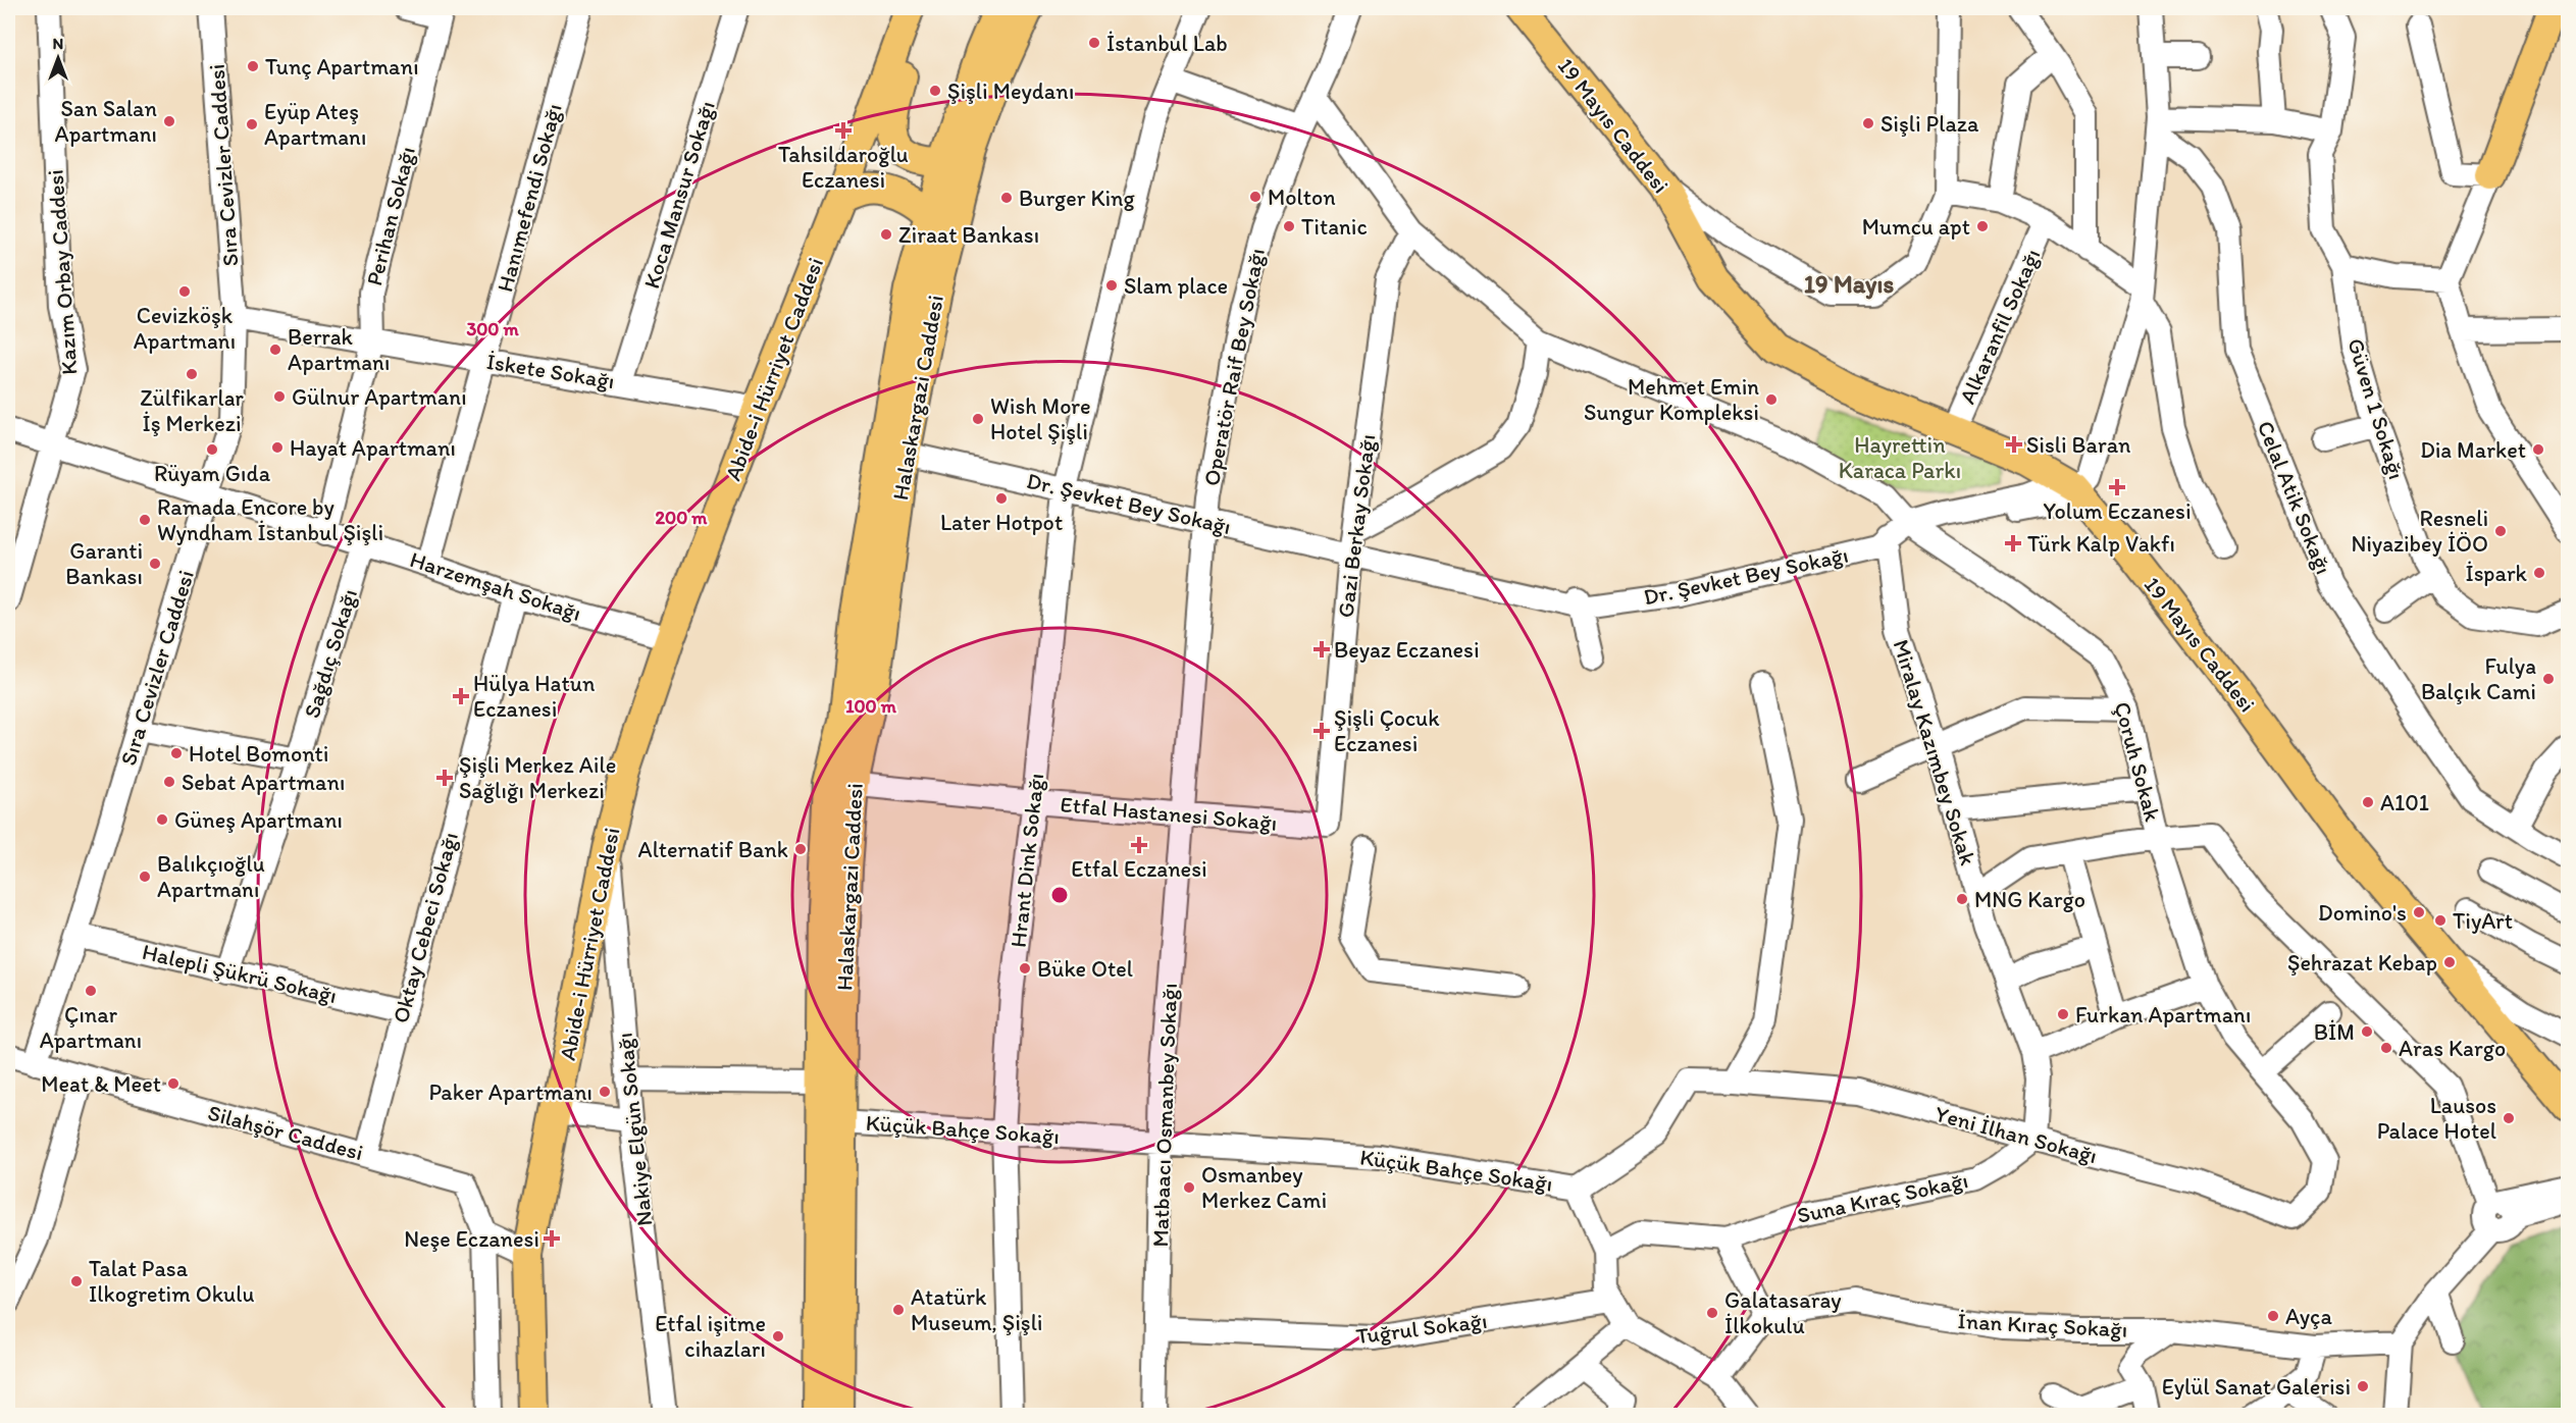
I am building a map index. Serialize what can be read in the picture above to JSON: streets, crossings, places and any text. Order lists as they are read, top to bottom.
{
  "streets": {
    "main road": ["19 Mayıs Caddesi", "Abide-i Hürriyet Caddesi", "Halaskargazi Caddesi"],
    "street": [
      "Sıra Cevizler Caddesi",
      "Koca Mansur Sokağı",
      "Hanımefendi Sokağı",
      "Perihan Sokağı",
      "Kazım Orbay Caddesi",
      "Alkaranfil Sokağı",
      "Operatör Raif Bey Sokağı",
      "İskete Sokağı",
      "Güven 1 Sokağı",
      "Celal Atik Sokağı",
      "Dr. Şevket Bey Sokağı",
      "Gazi Berkay Sokağı",
      "Harzemşah Sokağı",
      "Sağdıç Sokağı",
      "Miralay Kazımbey Sokak",
      "Çoruh Sokak",
      "Etfal Hastanesi Sokağı",
      "Hrant Dink Sokağı",
      "Oktay Cebeci Sokağı",
      "Halepli Şükrü Sokağı",
      "Matbaacı Osmanbey Sokağı",
      "Nakiye Elgün Sokağı",
      "Küçük Bahçe Sokağı",
      "Silahşör Caddesi",
      "Yeni İlhan Sokağı",
      "Suna Kıraç Sokağı",
      "İnan Kıraç Sokağı",
      "Tuğrul Sokağı"
    ]
  },
  "crossings": [
    ["19 Mayıs Caddesi", "Alkaranfil Sokağı"],
    ["19 Mayıs Caddesi", "Dr. Şevket Bey Sokağı"],
    ["Sıra Cevizler Caddesi", "İskete Sokağı"],
    ["Sıra Cevizler Caddesi", "Harzemşah Sokağı"],
    ["Sıra Cevizler Caddesi", "Halepli Şükrü Sokağı"],
    ["Sıra Cevizler Caddesi", "Silahşör Caddesi"],
    ["Koca Mansur Sokağı", "İskete Sokağı"],
    ["Hanımefendi Sokağı", "İskete Sokağı"],
    ["Hanımefendi Sokağı", "Harzemşah Sokağı"],
    ["Perihan Sokağı", "İskete Sokağı"],
    ["Perihan Sokağı", "Harzemşah Sokağı"],
    ["Kazım Orbay Caddesi", "Harzemşah Sokağı"],
    ["Operatör Raif Bey Sokağı", "Dr. Şevket Bey Sokağı"],
    ["Operatör Raif Bey Sokağı", "Çoruh Sokak"],
    ["Operatör Raif Bey Sokağı", "Etfal Hastanesi Sokağı"],
    ["Operatör Raif Bey Sokağı", "Matbaacı Osmanbey Sokağı"],
    ["Abide-i Hürriyet Caddesi", "İskete Sokağı"],
    ["Abide-i Hürriyet Caddesi", "Harzemşah Sokağı"],
    ["Abide-i Hürriyet Caddesi", "Nakiye Elgün Sokağı"],
    ["Halaskargazi Caddesi", "Dr. Şevket Bey Sokağı"],
    ["Halaskargazi Caddesi", "Etfal Hastanesi Sokağı"],
    ["Halaskargazi Caddesi", "Küçük Bahçe Sokağı"],
    ["Dr. Şevket Bey Sokağı", "Gazi Berkay Sokağı"],
    ["Dr. Şevket Bey Sokağı", "Miralay Kazımbey Sokak"],
    ["Dr. Şevket Bey Sokağı", "Çoruh Sokak"],
    ["Dr. Şevket Bey Sokağı", "Hrant Dink Sokağı"],
    ["Gazi Berkay Sokağı", "Çoruh Sokak"],
    ["Gazi Berkay Sokağı", "Etfal Hastanesi Sokağı"],
    ["Harzemşah Sokağı", "Sağdıç Sokağı"],
    ["Harzemşah Sokağı", "Oktay Cebeci Sokağı"],
    ["Sağdıç Sokağı", "Halepli Şükrü Sokağı"],
    ["Miralay Kazımbey Sokak", "Yeni İlhan Sokağı"],
    ["Miralay Kazımbey Sokak", "Suna Kıraç Sokağı"],
    ["Etfal Hastanesi Sokağı", "Hrant Dink Sokağı"],
    ["Etfal Hastanesi Sokağı", "Matbaacı Osmanbey Sokağı"],
    ["Hrant Dink Sokağı", "Küçük Bahçe Sokağı"],
    ["Oktay Cebeci Sokağı", "Halepli Şükrü Sokağı"],
    ["Oktay Cebeci Sokağı", "Silahşör Caddesi"],
    ["Matbaacı Osmanbey Sokağı", "Küçük Bahçe Sokağı"],
    ["Matbaacı Osmanbey Sokağı", "Tuğrul Sokağı"],
    ["Küçük Bahçe Sokağı", "Yeni İlhan Sokağı"],
    ["Yeni İlhan Sokağı", "Suna Kıraç Sokağı"],
    ["Suna Kıraç Sokağı", "İnan Kıraç Sokağı"],
    ["Suna Kıraç Sokağı", "Tuğrul Sokağı"],
    ["İnan Kıraç Sokağı", "Tuğrul Sokağı"]
  ],
  "districts": ["19 Mayıs"],
  "parks": ["Hayrettin Karaca Parkı"],
  "places": {
    "other": [
      "İstanbul Lab",
      "Tunç Apartmanı",
      "Şişli Meydanı",
      "San Salan Apartmanı",
      "Sişli Plaza",
      "Eyüp Ateş Apartmanı",
      "Molton",
      "Burger King",
      "Titanic",
      "Mumcu apt",
      "Ziraat Bankası",
      "Slam place",
      "Cevizköşk Apartmanı",
      "Berrak Apartmanı",
      "Zülfikarlar İş Merkezi",
      "Gülnur Apartmanı",
      "Mehmet Emin Sungur Kompleksi",
      "Wish More Hotel Şişli",
      "Hayat Apartmanı",
      "Rüyam Gıda",
      "Dia Market",
      "Later Hotpot",
      "Ramada Encore by Wyndham İstanbul Şişli",
      "Resneli Niyazibey İÖO",
      "Garanti Bankası",
      "İspark",
      "Fulya Balçık Cami",
      "Hotel Bomonti",
      "Sebat Apartmanı",
      "A101",
      "Güneş Apartmanı",
      "Alternatif Bank",
      "Balıkçıoğlu Apartmanı",
      "MNG Kargo",
      "Domino's",
      "TiyArt",
      "Şehrazat Kebap",
      "Büke Otel",
      "Çınar Apartmanı",
      "Furkan Apartmanı",
      "BİM",
      "Aras Kargo",
      "Meat & Meet",
      "Paker Apartmanı",
      "Lausos Palace Hotel",
      "Osmanbey Merkez Cami",
      "Talat Pasa Ilkogretim Okulu",
      "Atatürk Museum, Şişli",
      "Galatasaray İlkokulu",
      "Ayça",
      "Etfal işitme cihazları",
      "Eylül Sanat Galerisi"
    ],
    "health": [
      "Tahsildaroğlu Eczanesi",
      "Sisli Baran",
      "Yolum Eczanesi",
      "Türk Kalp Vakfı",
      "Beyaz Eczanesi",
      "Hülya Hatun Eczanesi",
      "Şişli Çocuk Eczanesi",
      "Şişli Merkez Aile Sağlığı Merkezi",
      "Etfal Eczanesi",
      "Neşe Eczanesi"
    ]
  },
  "north": "top",
  "rings": ["300 m", "200 m", "100 m"]
}
